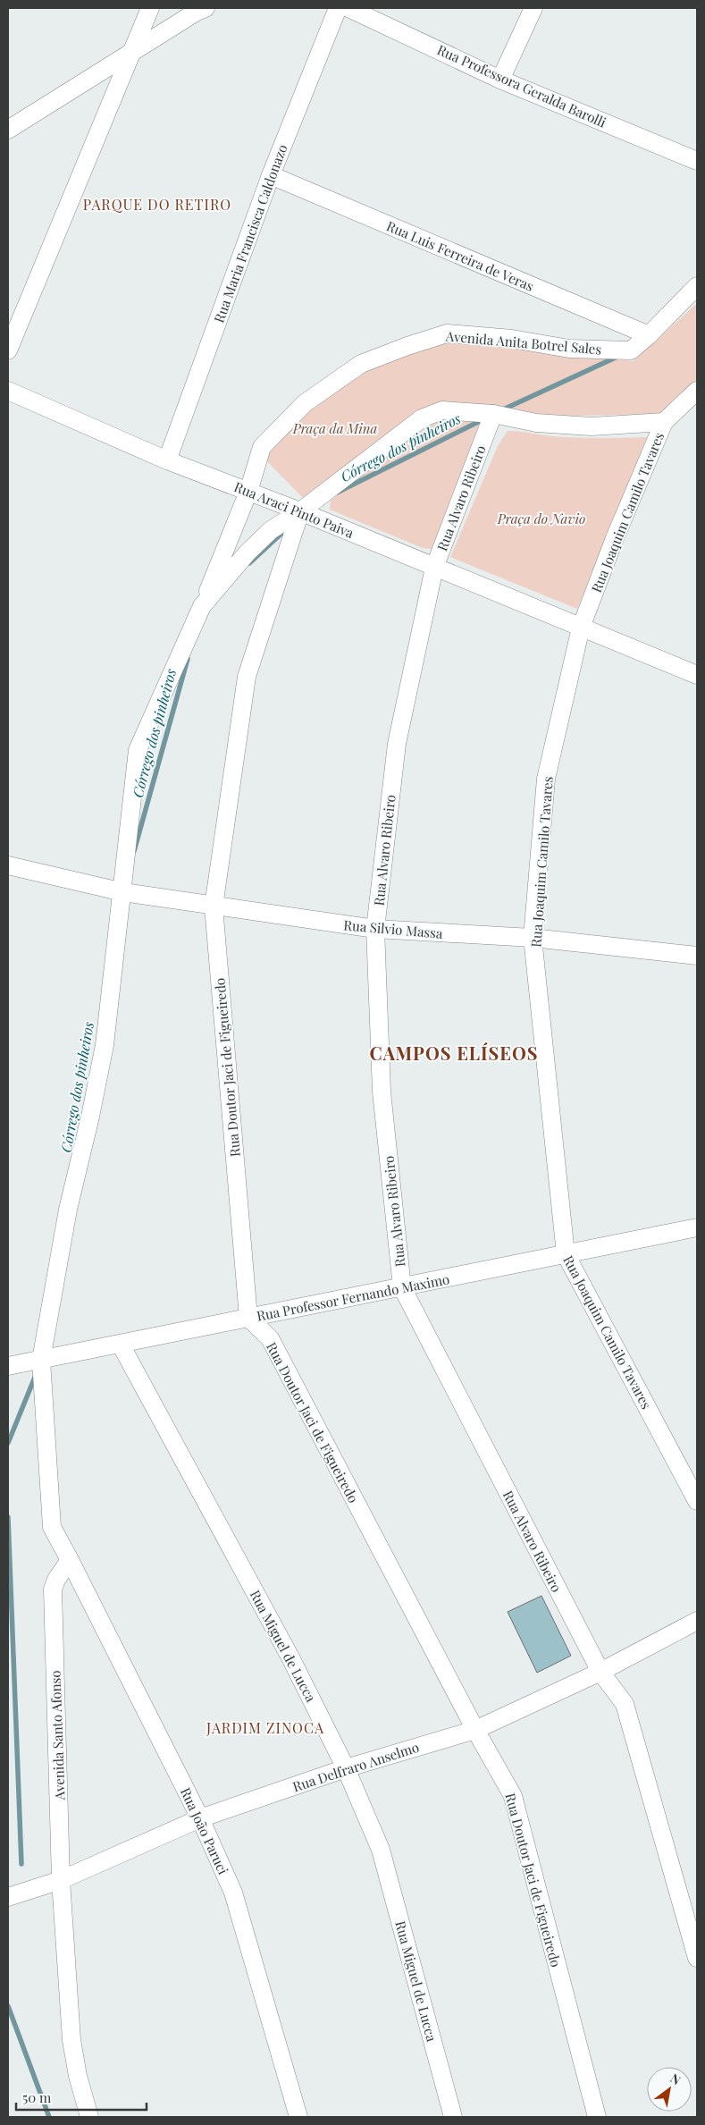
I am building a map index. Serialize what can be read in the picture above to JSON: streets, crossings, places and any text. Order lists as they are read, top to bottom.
{
  "streets": {
    "street": [
      "Rua Professora Geralda Barolli",
      "Rua Maria Francisca Caldonazo",
      "Rua Luis Ferreira de Veras",
      "Avenida Anita Botrel Sales",
      "Rua Alvaro Ribeiro",
      "Rua Araci Pinto Paiva",
      "Rua Joaquim Camilo Tavares",
      "Rua Silvio Massa",
      "Rua Doutor Jaci de Figueiredo",
      "Rua Professor Fernando Maximo",
      "Rua Miguel de Lucca",
      "Avenida Santo Afonso",
      "Rua Delfraro Anselmo",
      "Rua João Paruci"
    ]
  },
  "crossings": [
    ["Rua Maria Francisca Caldonazo", "Rua Luis Ferreira de Veras"],
    ["Rua Maria Francisca Caldonazo", "Rua Araci Pinto Paiva"],
    ["Rua Luis Ferreira de Veras", "Avenida Anita Botrel Sales"],
    ["Avenida Anita Botrel Sales", "Rua Araci Pinto Paiva"],
    ["Rua Alvaro Ribeiro", "Rua Araci Pinto Paiva"],
    ["Rua Alvaro Ribeiro", "Rua Silvio Massa"],
    ["Rua Alvaro Ribeiro", "Rua Professor Fernando Maximo"],
    ["Rua Alvaro Ribeiro", "Rua Delfraro Anselmo"],
    ["Rua Araci Pinto Paiva", "Rua Joaquim Camilo Tavares"],
    ["Rua Araci Pinto Paiva", "Rua Doutor Jaci de Figueiredo"],
    ["Rua Joaquim Camilo Tavares", "Rua Silvio Massa"],
    ["Rua Joaquim Camilo Tavares", "Rua Professor Fernando Maximo"],
    ["Rua Silvio Massa", "Rua Doutor Jaci de Figueiredo"],
    ["Rua Doutor Jaci de Figueiredo", "Rua Professor Fernando Maximo"],
    ["Rua Doutor Jaci de Figueiredo", "Rua Delfraro Anselmo"],
    ["Rua Professor Fernando Maximo", "Rua Miguel de Lucca"],
    ["Rua Miguel de Lucca", "Rua Delfraro Anselmo"],
    ["Avenida Santo Afonso", "Rua Delfraro Anselmo"],
    ["Avenida Santo Afonso", "Rua João Paruci"],
    ["Rua Delfraro Anselmo", "Rua João Paruci"]
  ],
  "districts": ["PARQUE DO RETIRO", "CAMPOS ELÍSEOS", "JARDIM ZINOCA"],
  "water": ["Córrego dos pinheiros"],
  "parks": ["Praça da Mina", "Praça do Navio"],
  "scale_bar": "50 m",
  "north": "top right"
}
